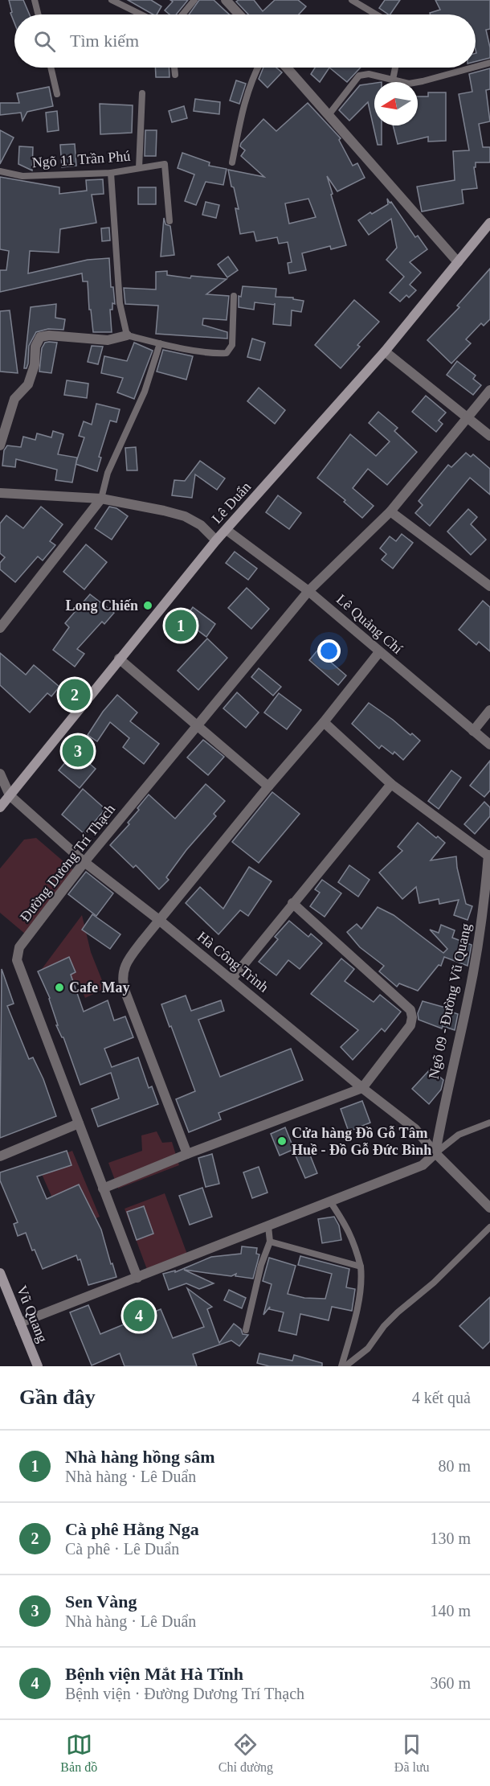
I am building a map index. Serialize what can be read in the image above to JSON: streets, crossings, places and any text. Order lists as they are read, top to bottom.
{
  "streets": {
    "main road": ["Lê Duẩn", "Vũ Quang"],
    "street": [
      "Lê Quảng Chí",
      "Đường Dương Trí Thạch",
      "Hà Công Trình",
      "Ngõ 09 - Đường Vũ Quang"
    ],
    "lane": ["Ngõ 11 Trần Phú"]
  },
  "crossings": [
    ["Lê Duẩn", "Lê Quảng Chí"],
    ["Lê Duẩn", "Hà Công Trình"],
    ["Lê Quảng Chí", "Đường Dương Trí Thạch"],
    ["Đường Dương Trí Thạch", "Hà Công Trình"],
    ["Hà Công Trình", "Ngõ 09 - Đường Vũ Quang"]
  ],
  "places": ["Long Chiến", "Cafe May", "Cửa hàng Đồ Gỗ Tâm Huề - Đồ Gỗ Đức Bình"],
  "north": "left",
  "page": {
    "search": "Tìm kiếm",
    "pins": [
      "1",
      "2",
      "3",
      "4"
    ],
    "heading": ["Gần đây", "4 kết quả"],
    "list": [
      {
        "mark": "1",
        "name": "Nhà hàng hồng sâm",
        "note": "Nhà hàng · Lê Duẩn",
        "value": "80 m"
      },
      {
        "mark": "2",
        "name": "Cà phê Hằng Nga",
        "note": "Cà phê · Lê Duẩn",
        "value": "130 m"
      },
      {
        "mark": "3",
        "name": "Sen Vàng",
        "note": "Nhà hàng · Lê Duẩn",
        "value": "140 m"
      },
      {
        "mark": "4",
        "name": "Bệnh viện Mắt Hà Tĩnh",
        "note": "Bệnh viện · Đường Dương Trí Thạch",
        "value": "360 m"
      }
    ],
    "nav": ["Bản đồ", "Chỉ đường", "Đã lưu"]
  }
}
